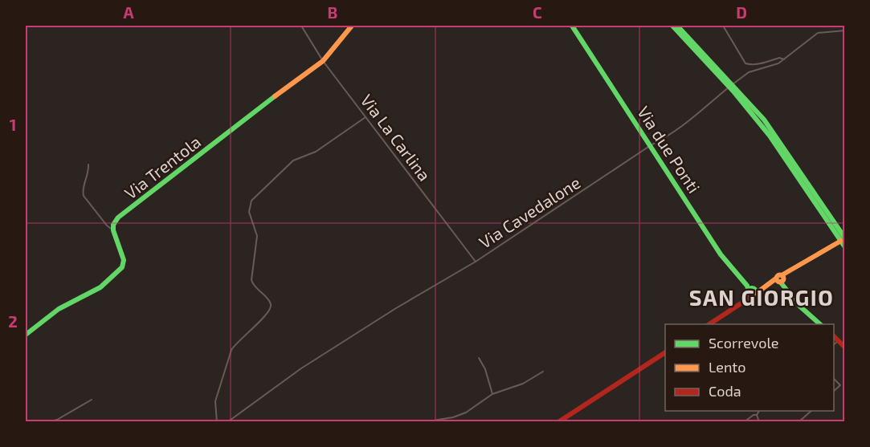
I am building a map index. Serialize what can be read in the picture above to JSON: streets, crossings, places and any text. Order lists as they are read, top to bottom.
{
  "streets": {
    "main road": ["Via due Ponti", "Via Trentola"],
    "street": ["Via La Carlina", "Via Cavedalone"]
  },
  "crossings": [
    ["Via La Carlina", "Via Trentola"],
    ["Via La Carlina", "Via Cavedalone"],
    ["Via due Ponti", "Via Cavedalone"]
  ],
  "districts": ["SAN GIORGIO"],
  "legend": ["Scorrevole", "Lento", "Coda"],
  "grid": {
    "columns": [
      "A",
      "B",
      "C",
      "D"
    ],
    "rows": ["1", "2"]
  }
}
